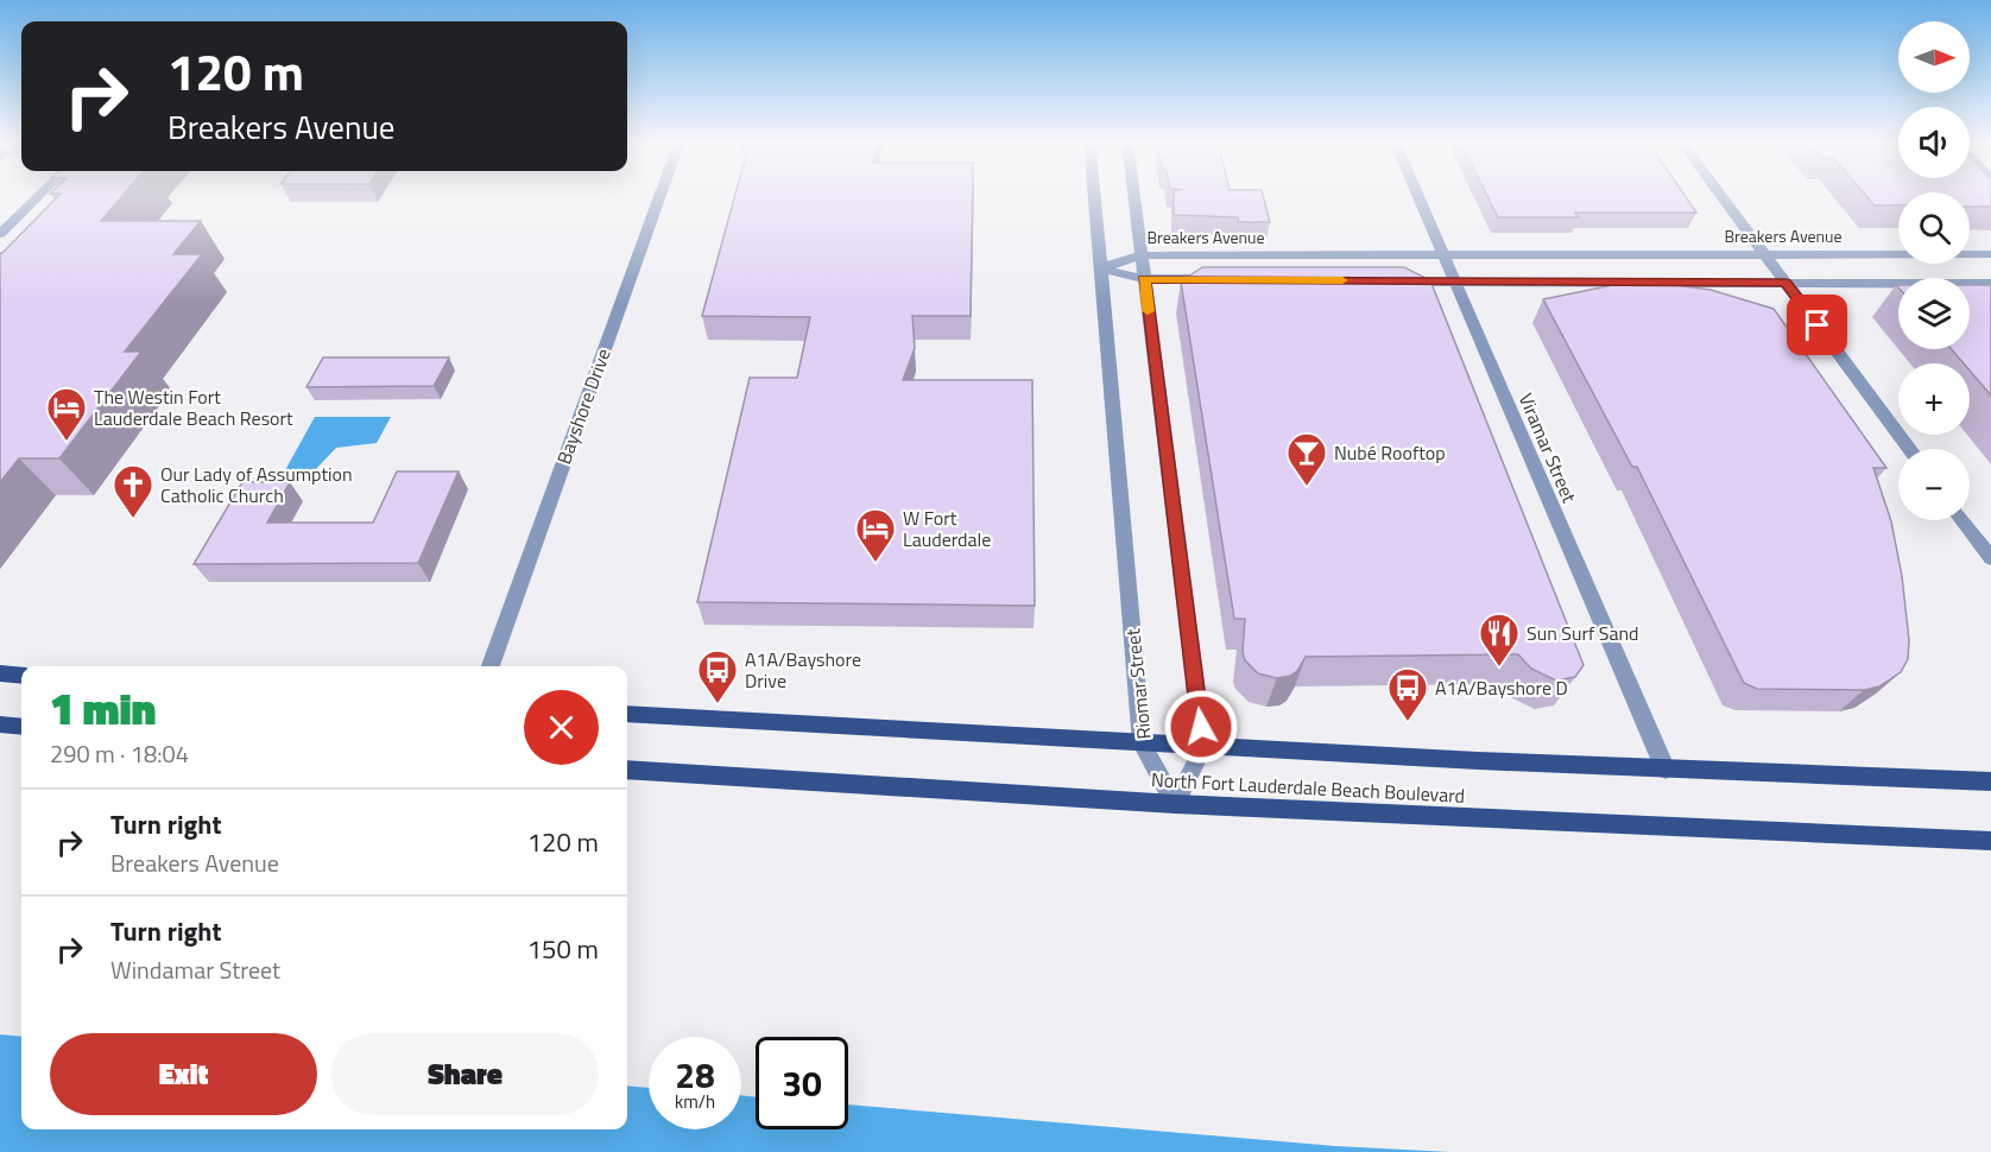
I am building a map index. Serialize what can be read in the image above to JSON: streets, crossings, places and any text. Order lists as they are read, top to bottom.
{
  "streets": {
    "main road": ["North Fort Lauderdale Beach Boulevard"],
    "street": [
      "Breakers Avenue",
      "Bayshore Drive",
      "Viramar Street",
      "Riomar Street"
    ]
  },
  "crossings": [
    ["Breakers Avenue", "Viramar Street"],
    ["Breakers Avenue", "Riomar Street"],
    ["Viramar Street", "North Fort Lauderdale Beach Boulevard"],
    ["Riomar Street", "North Fort Lauderdale Beach Boulevard"]
  ],
  "places": {
    "hotel": ["The Westin Fort Lauderdale Beach Resort", "W Fort Lauderdale"],
    "bar": ["Nubé Rooftop"],
    "church": ["Our Lady of Assumption Catholic Church"],
    "restaurant": ["Sun Surf Sand"],
    "bus stop": ["A1A/Bayshore Drive", "A1A/Bayshore D"]
  },
  "north": "right",
  "page": {
    "map_buttons": ["+", "−"],
    "turn": ["120 m", "Breakers Avenue"],
    "heading": ["1 min", "290 m · 18:04"],
    "list": [
      {
        "name": "Turn right",
        "note": "Breakers Avenue",
        "value": "120 m"
      },
      {
        "name": "Turn right",
        "note": "Windamar Street",
        "value": "150 m"
      }
    ],
    "buttons": ["Exit", "Share"],
    "speed": "28 km/h",
    "limit": "30"
  }
}
